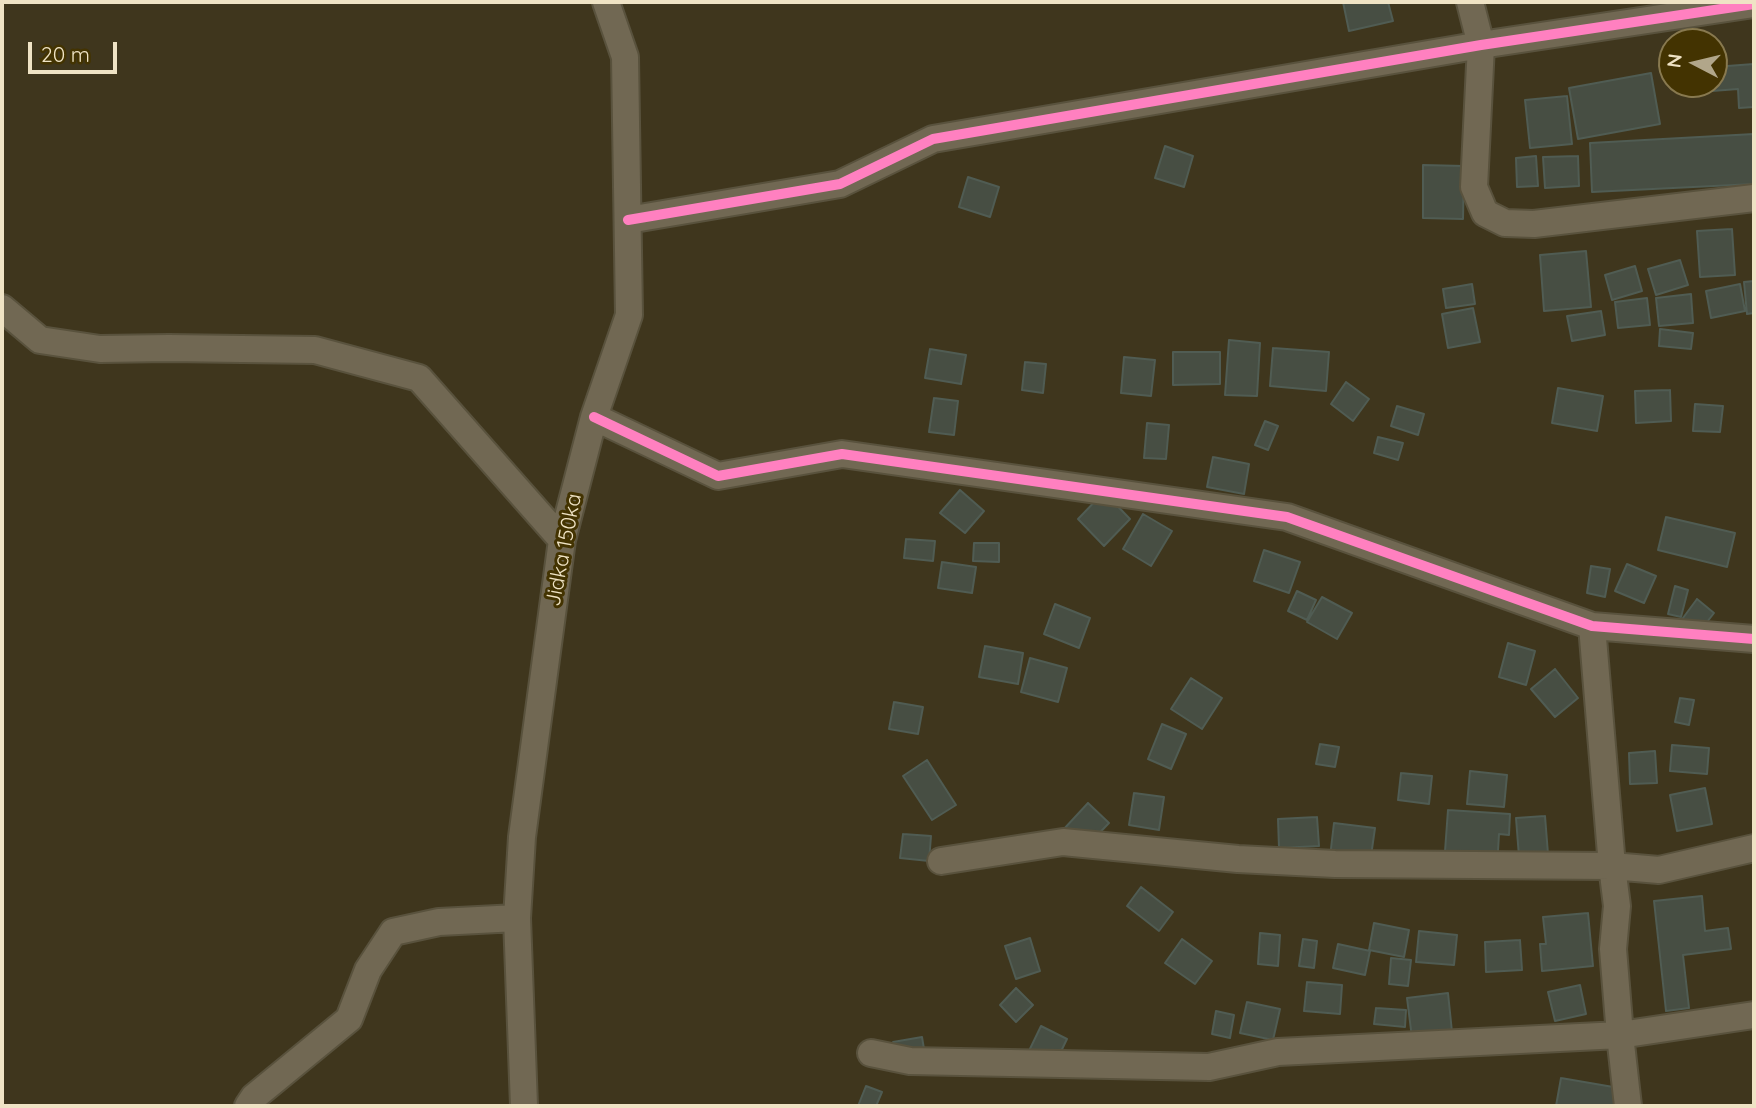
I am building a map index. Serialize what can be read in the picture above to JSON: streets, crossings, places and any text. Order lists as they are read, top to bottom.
{
  "streets": {
    "street": ["Jidka 150ka"]
  },
  "scale_bar": "20 m",
  "north": "left"
}
